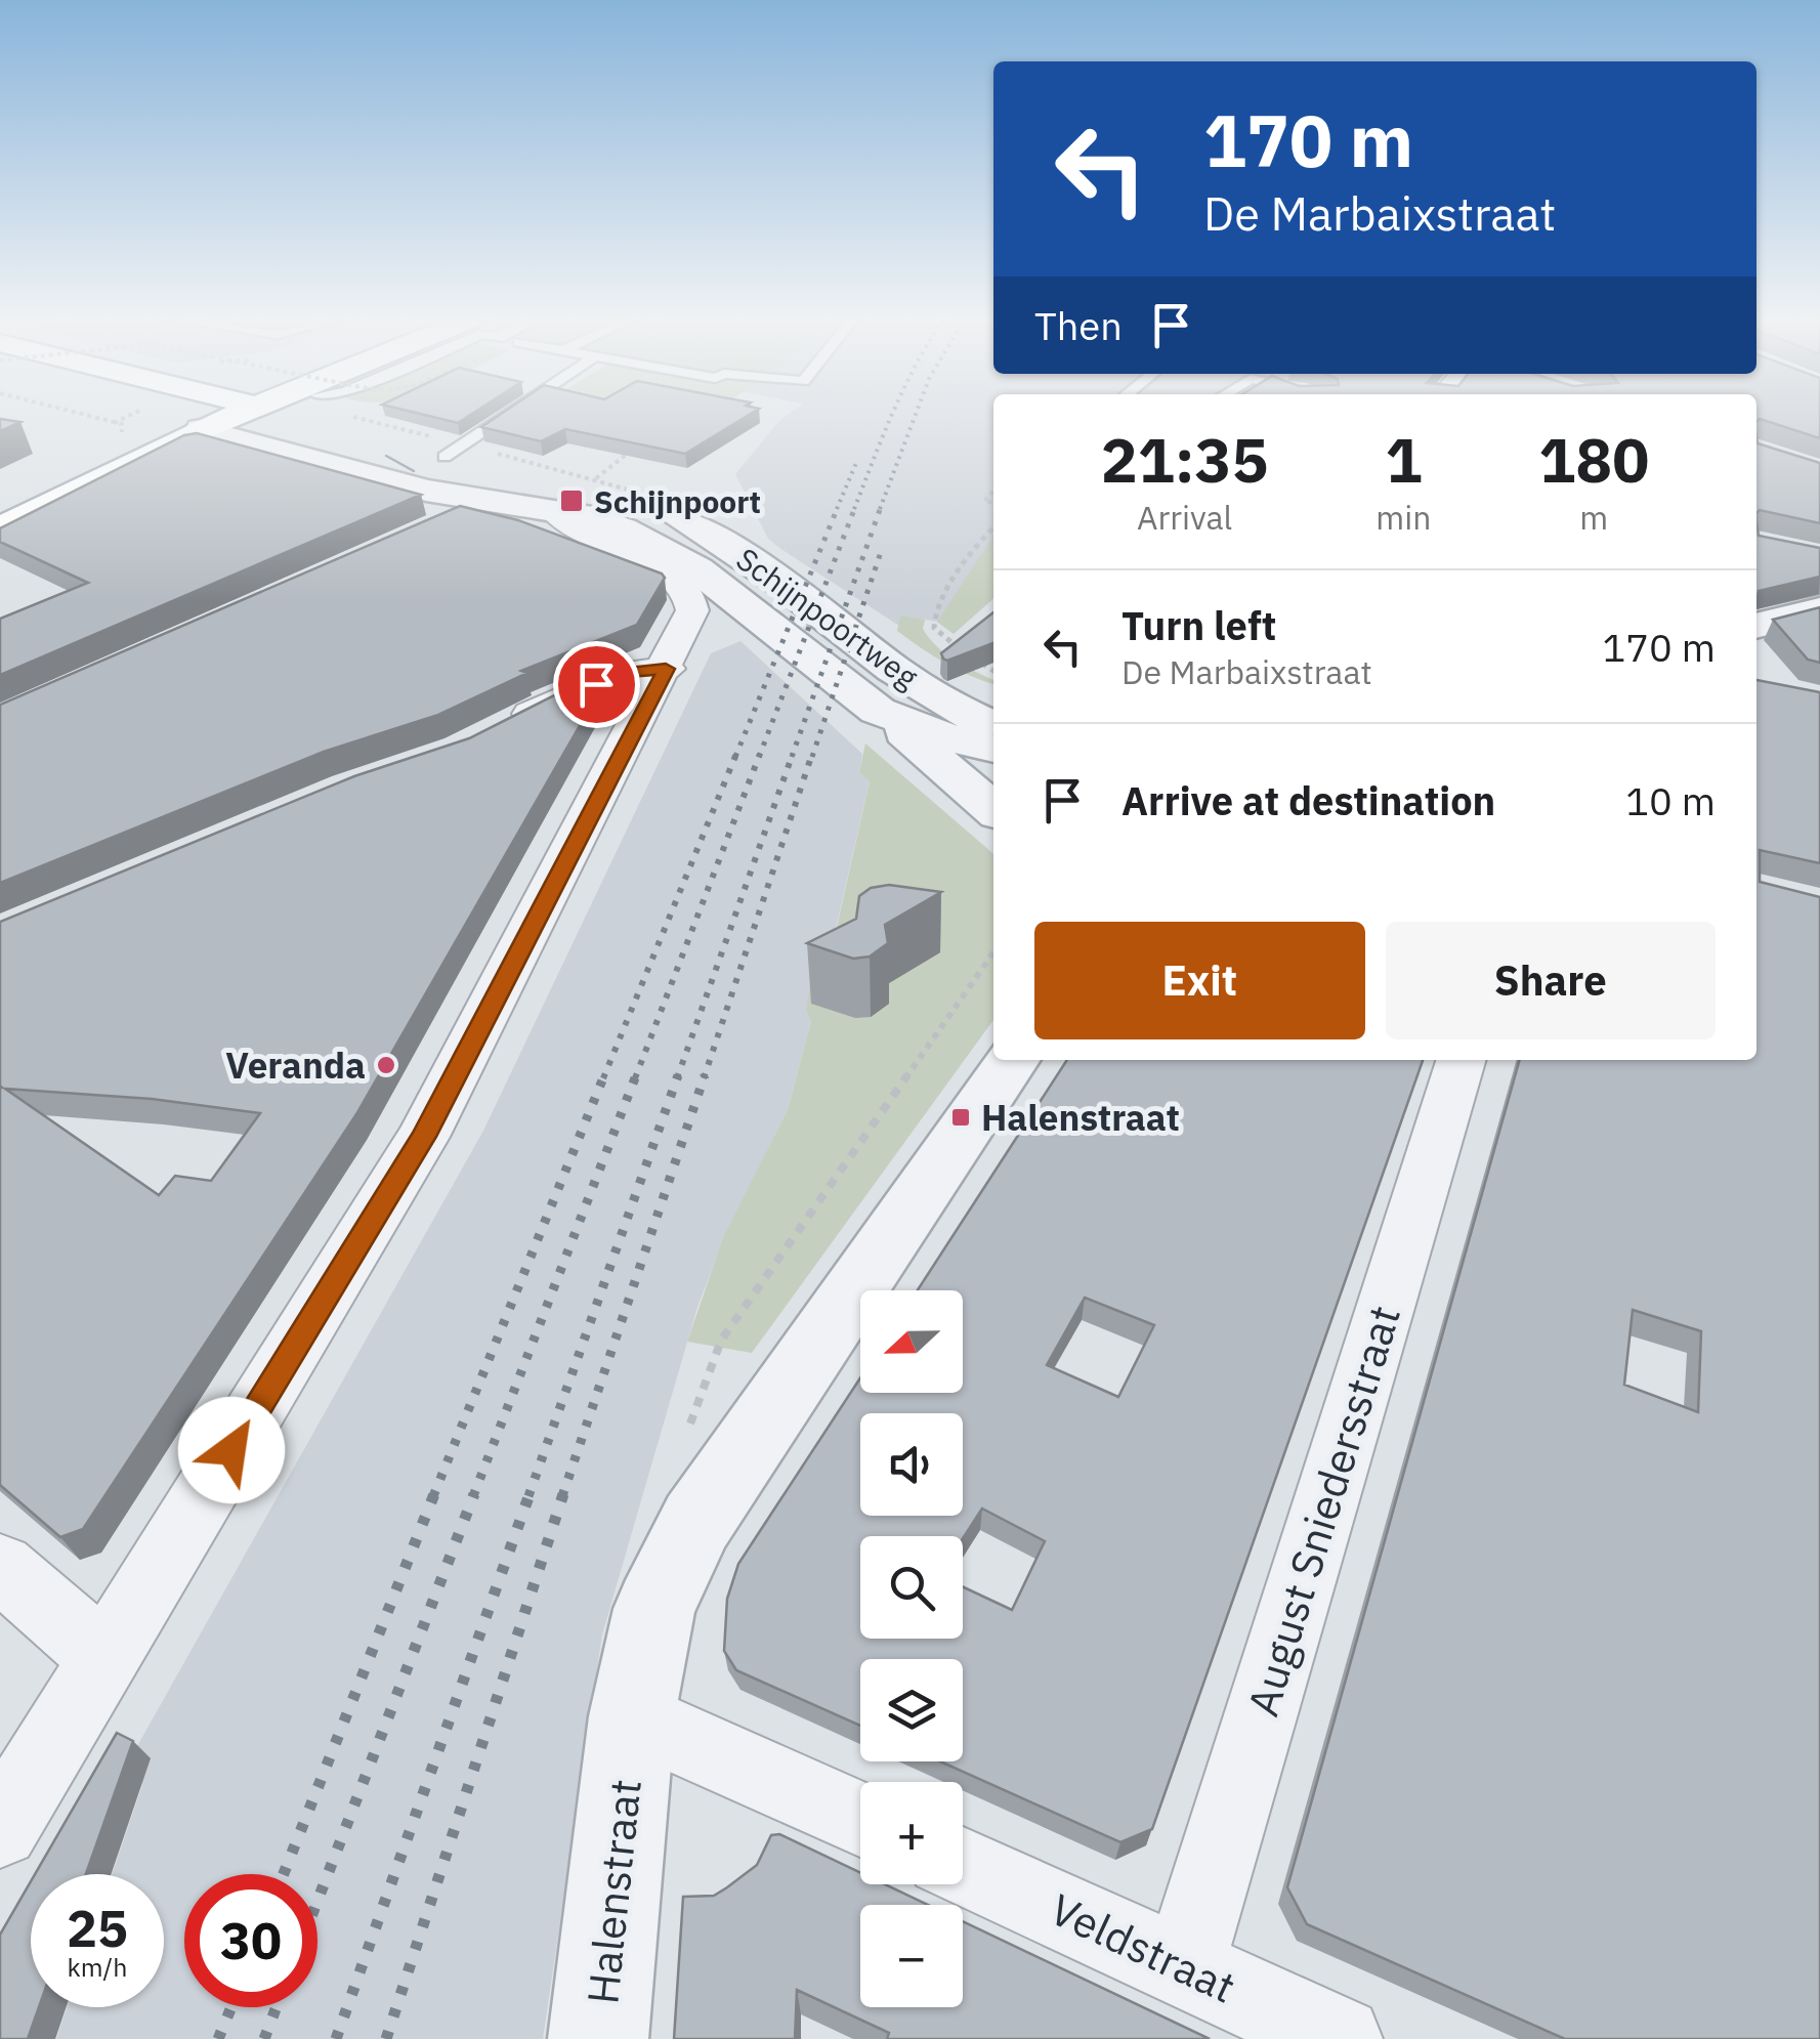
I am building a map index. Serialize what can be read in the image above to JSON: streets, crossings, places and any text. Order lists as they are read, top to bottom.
{
  "streets": {
    "street": [
      "Schijnpoortweg",
      "August Sniedersstraat",
      "Halenstraat",
      "Veldstraat"
    ]
  },
  "crossings": [
    ["August Sniedersstraat", "Veldstraat"]
  ],
  "places": {
    "transit": ["Schijnpoort", "Halenstraat"],
    "other": ["Veranda"]
  },
  "north": "left",
  "page": {
    "turn": ["170 m", "De Marbaixstraat"],
    "then": "Then",
    "eta": [
      "21:35",
      "Arrival",
      "1",
      "min",
      "180",
      "m"
    ],
    "list": [
      {
        "name": "Turn left",
        "note": "De Marbaixstraat",
        "value": "170 m"
      },
      {
        "name": "Arrive at destination",
        "value": "10 m"
      }
    ],
    "buttons": ["Exit", "Share"],
    "map_buttons": ["+", "−"],
    "speed": "25 km/h",
    "limit": "30"
  }
}
